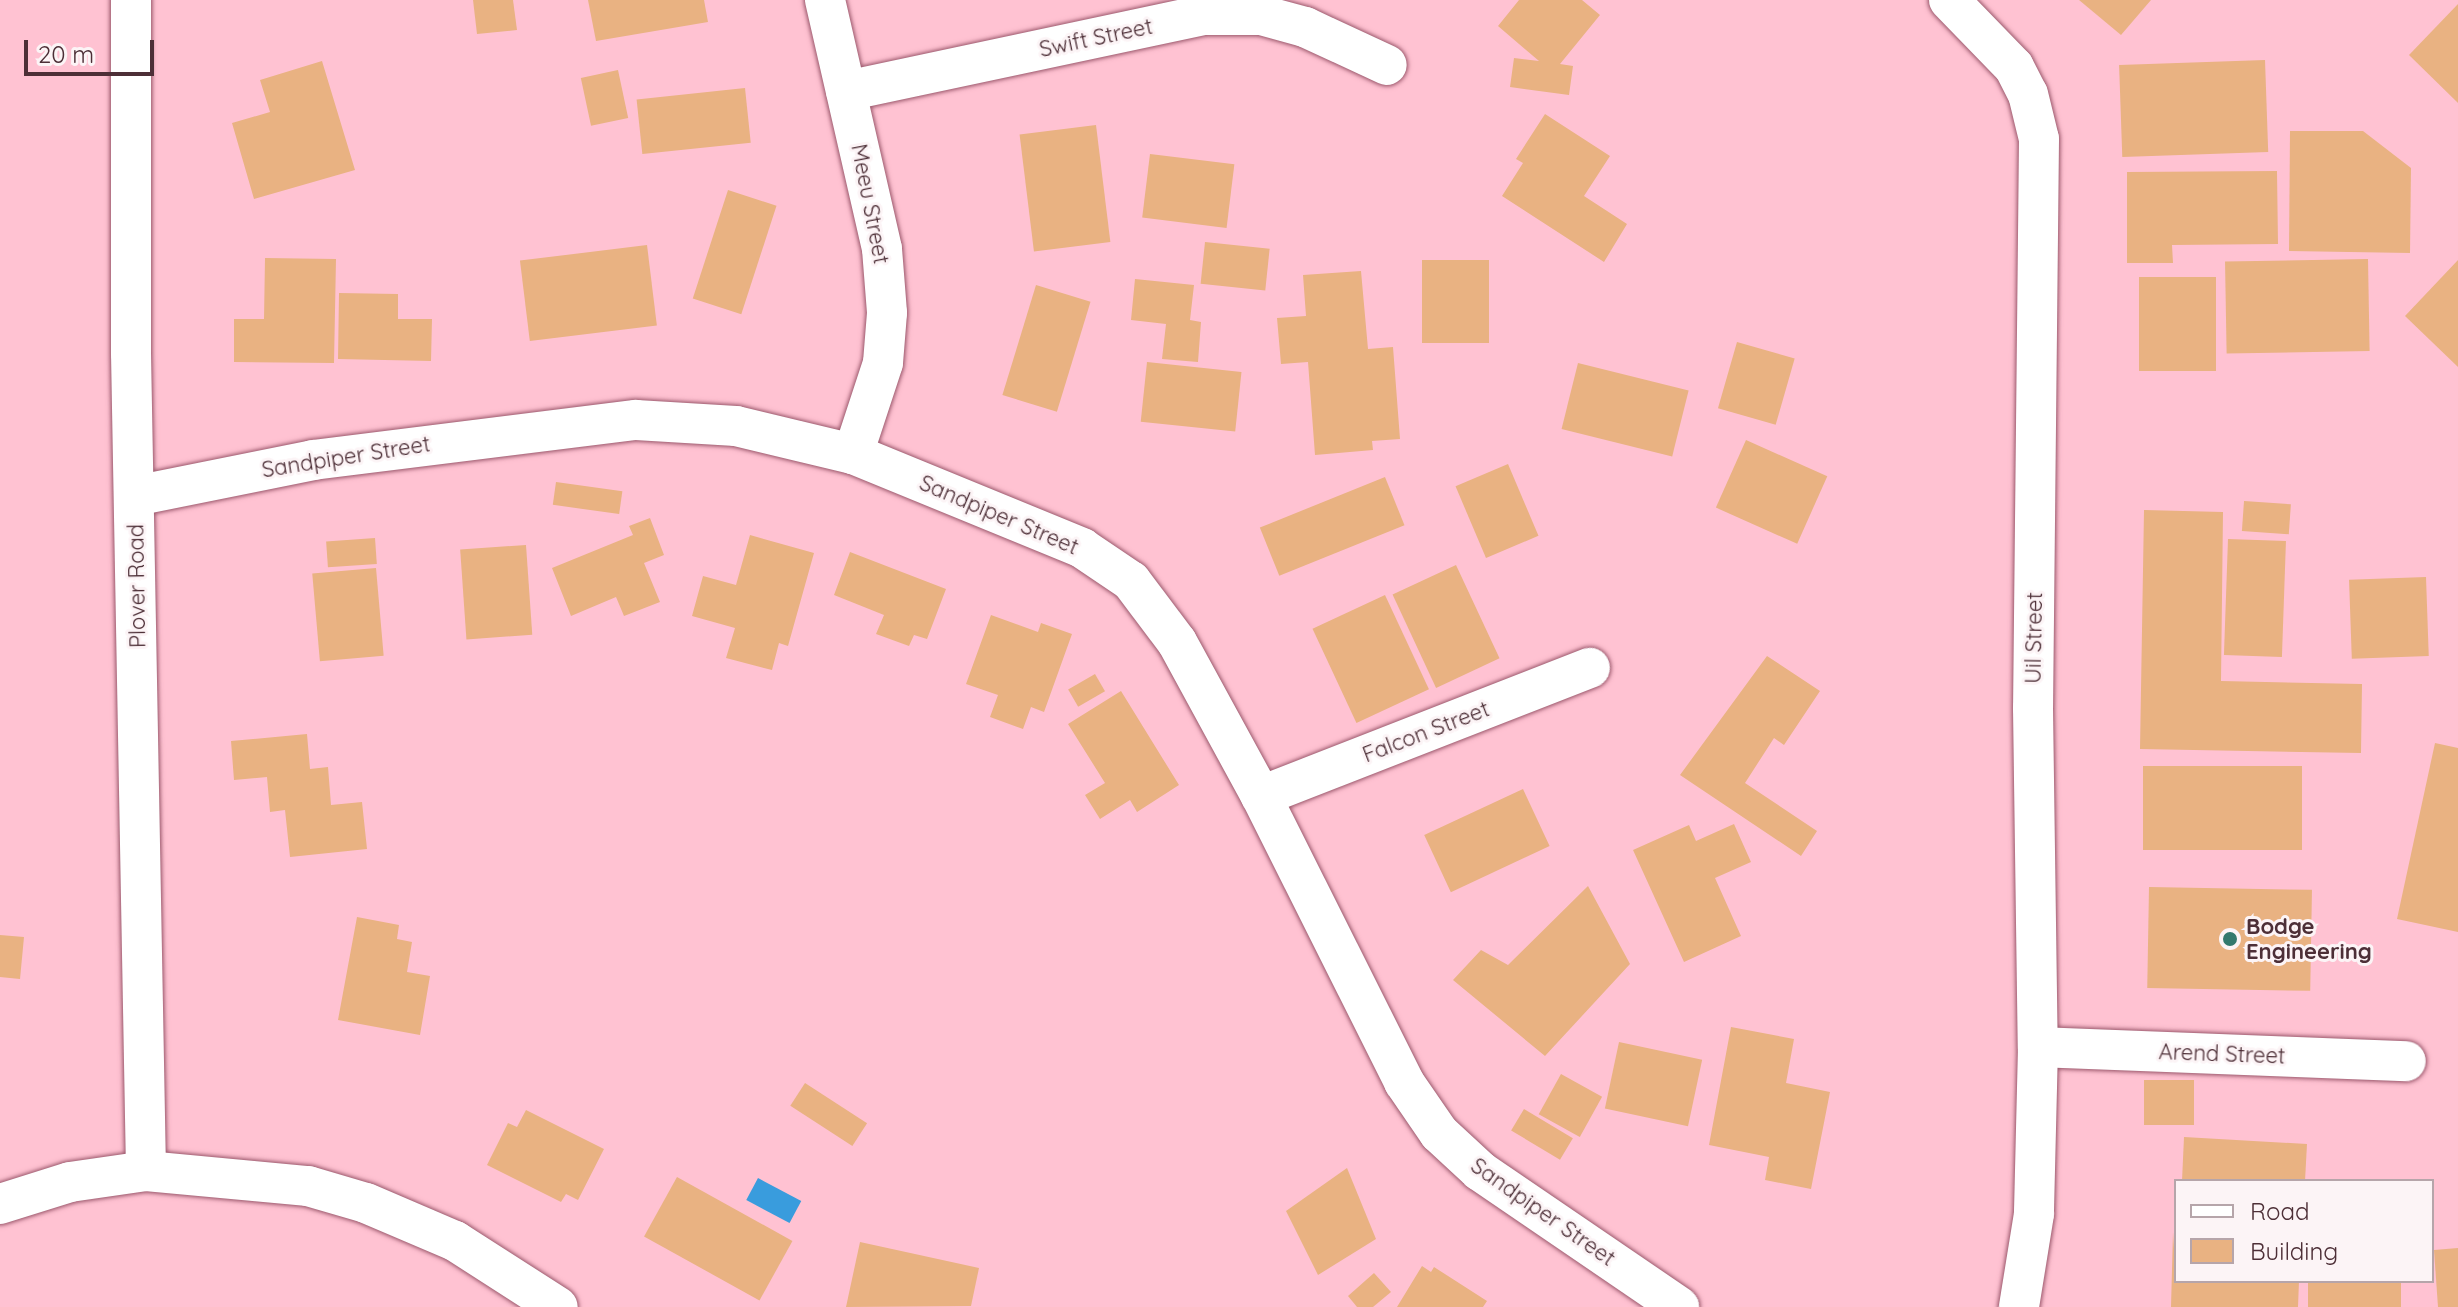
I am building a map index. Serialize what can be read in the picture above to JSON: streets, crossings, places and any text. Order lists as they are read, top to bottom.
{
  "streets": {
    "street": [
      "Swift Street",
      "Meeu Street",
      "Sandpiper Street",
      "Plover Road",
      "Uil Street",
      "Falcon Street",
      "Arend Street"
    ]
  },
  "crossings": [
    ["Swift Street", "Meeu Street"],
    ["Meeu Street", "Sandpiper Street"],
    ["Sandpiper Street", "Plover Road"],
    ["Sandpiper Street", "Falcon Street"],
    ["Uil Street", "Arend Street"]
  ],
  "places": ["Bodge Engineering"],
  "legend": ["Road", "Building"],
  "scale_bar": "20 m"
}
